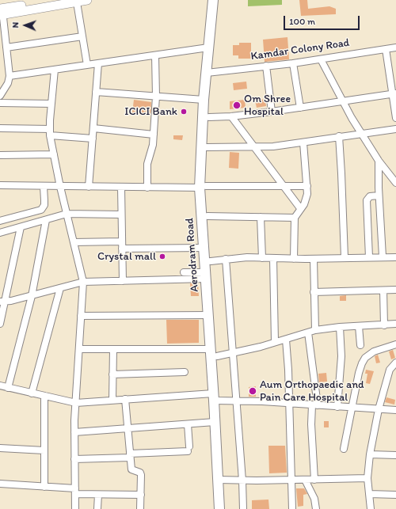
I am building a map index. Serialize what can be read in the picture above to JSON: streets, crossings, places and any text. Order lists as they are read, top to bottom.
{
  "streets": {
    "main road": ["Aerodram Road"],
    "street": ["Kamdar Colony Road"]
  },
  "crossings": [
    ["Kamdar Colony Road", "Aerodram Road"]
  ],
  "places": [
    "Om Shree Hospital",
    "ICICI Bank",
    "Crystal mall",
    "Aum Orthopaedic and Pain Care Hospital"
  ],
  "scale_bar": "100 m",
  "north": "left"
}
